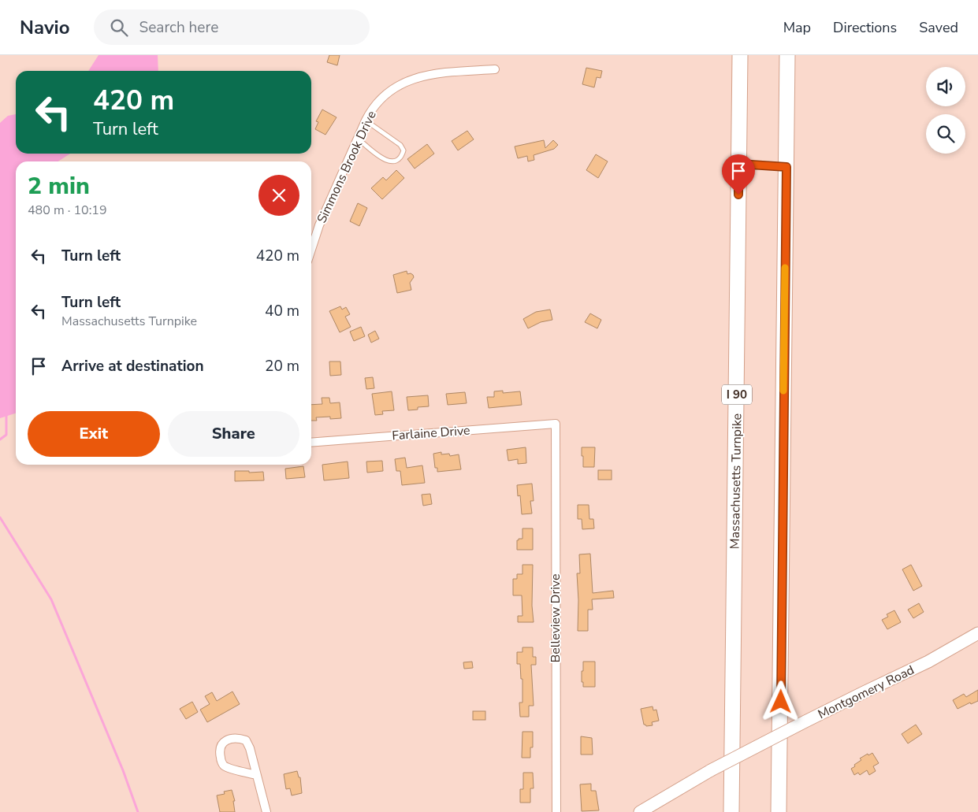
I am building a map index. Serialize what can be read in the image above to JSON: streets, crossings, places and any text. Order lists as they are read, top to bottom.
{
  "streets": {
    "highway": ["I 90", "Massachusetts Turnpike"],
    "main road": ["Montgomery Road"],
    "street": ["Simmons Brook Drive", "Farlaine Drive", "Belleview Drive"]
  },
  "crossings": [
    ["Farlaine Drive", "Belleview Drive"]
  ],
  "page": {
    "header": "Navio",
    "search": "Search here",
    "nav": ["Map", "Directions", "Saved"],
    "turn": ["420 m", "Turn left"],
    "heading": ["2 min", "480 m · 10:19"],
    "list": [
      {
        "name": "Turn left",
        "value": "420 m"
      },
      {
        "name": "Turn left",
        "note": "Massachusetts Turnpike",
        "value": "40 m"
      },
      {
        "name": "Arrive at destination",
        "value": "20 m"
      }
    ],
    "buttons": ["Exit", "Share"]
  }
}
